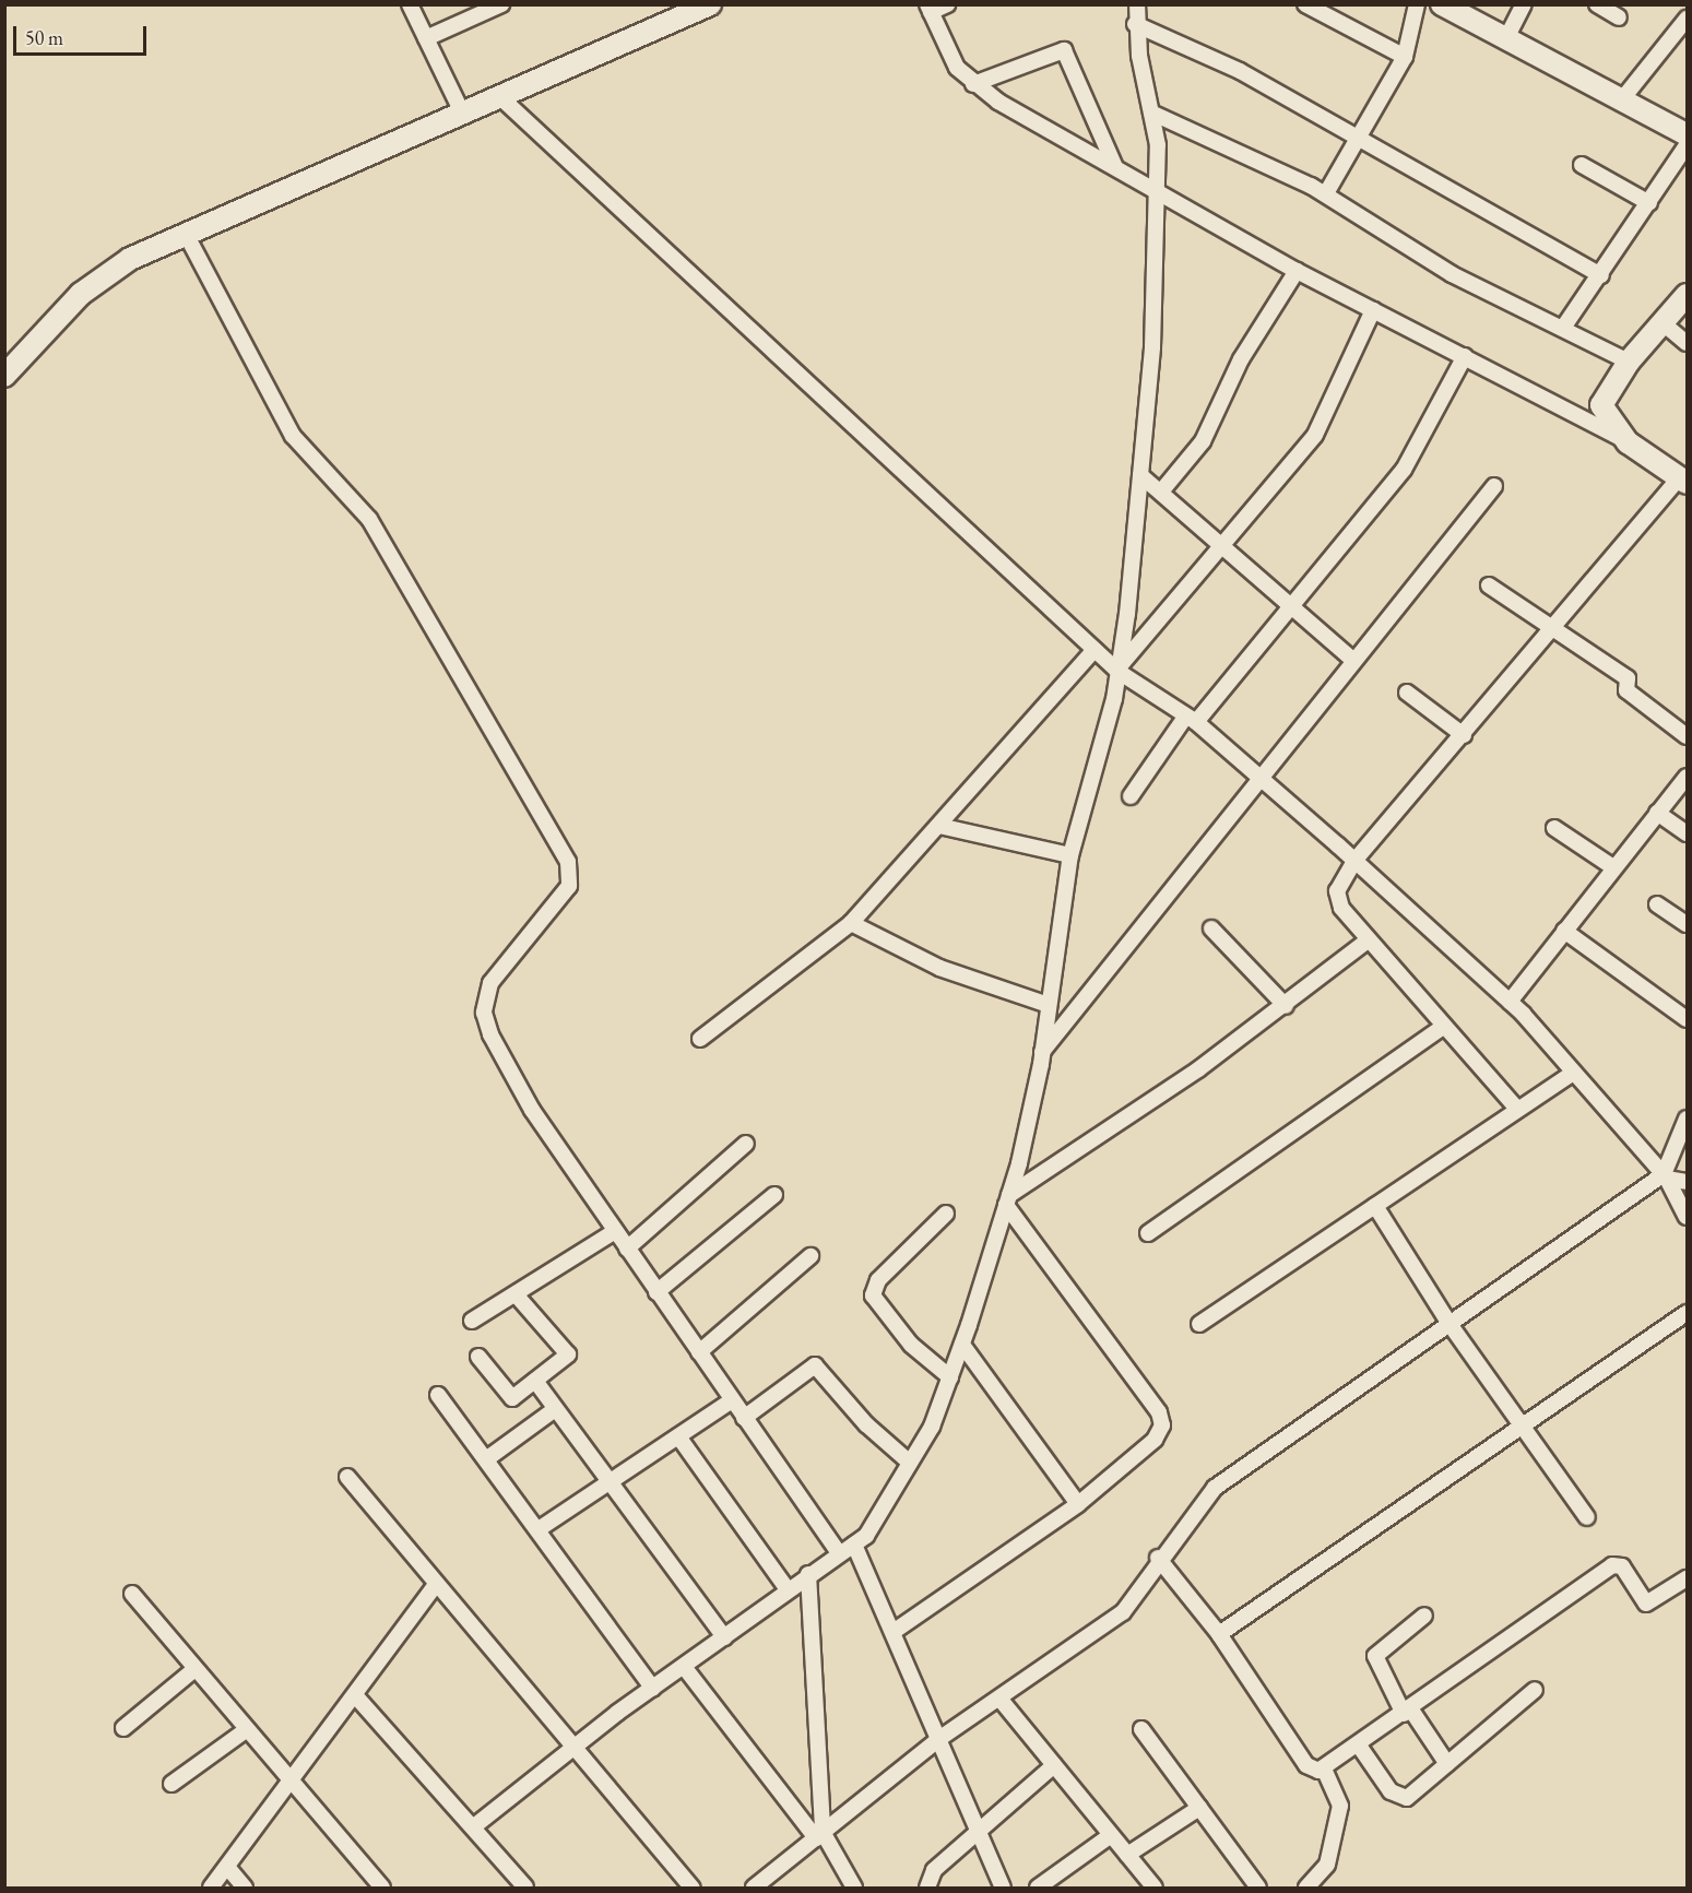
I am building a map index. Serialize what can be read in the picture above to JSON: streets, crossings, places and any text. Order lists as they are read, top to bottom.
{
  "scale_bar": "50 m"
}
